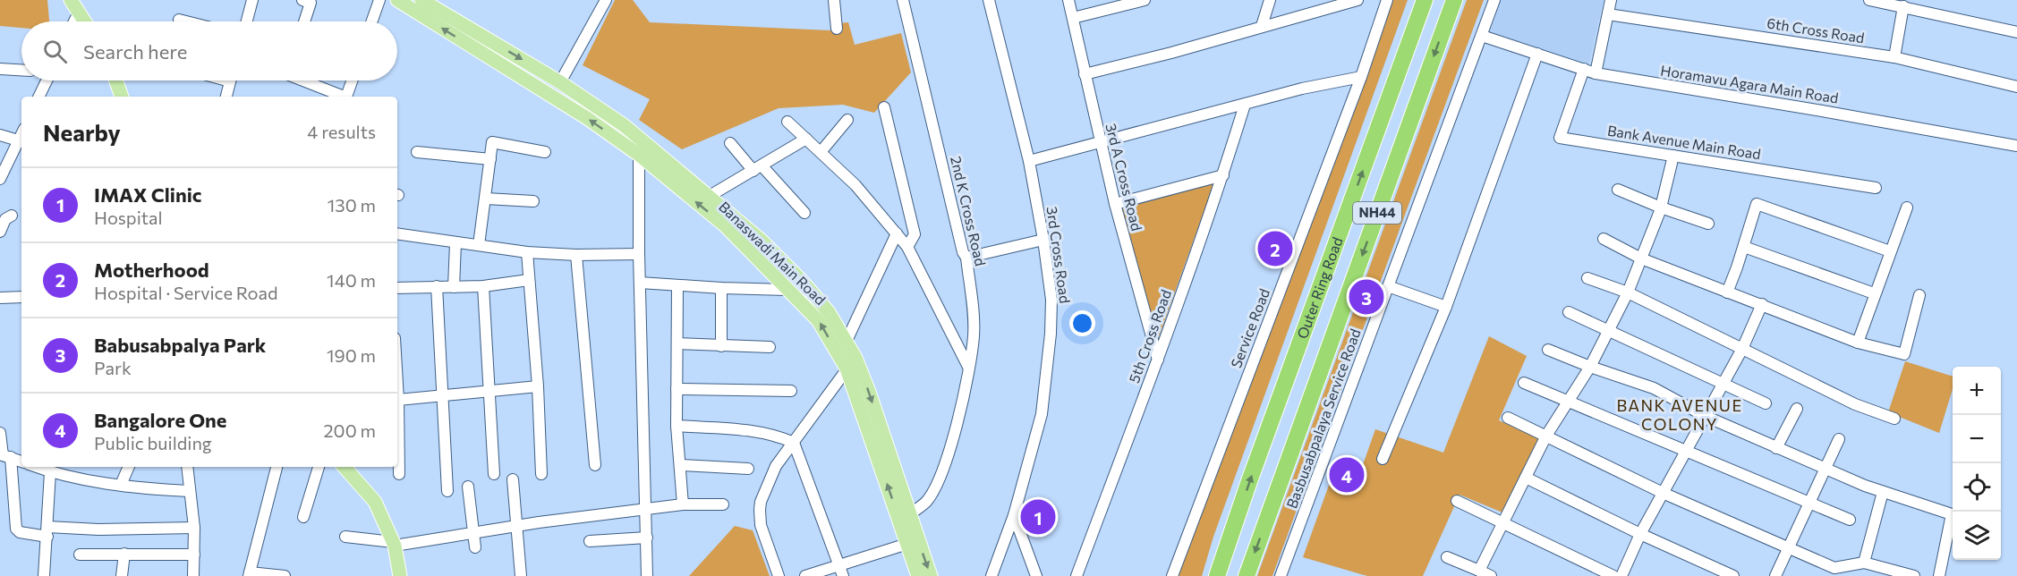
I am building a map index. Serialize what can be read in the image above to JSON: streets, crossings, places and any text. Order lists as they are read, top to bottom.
{
  "streets": {
    "highway": ["NH44", "Outer Ring Road"],
    "main road": ["Banaswadi Main Road"],
    "street": [
      "6th Cross Road",
      "Horamavu Agara Main Road",
      "Bank Avenue Main Road",
      "3rd A Cross Road",
      "2nd K Cross Road",
      "3rd Cross Road",
      "Service Road",
      "5th Cross Road",
      "Basbusabpalaya Service Road"
    ]
  },
  "crossings": [
    ["Horamavu Agara Main Road", "Bank Avenue Main Road"],
    ["Horamavu Agara Main Road", "Basbusabpalaya Service Road"],
    ["3rd A Cross Road", "5th Cross Road"],
    ["2nd K Cross Road", "Banaswadi Main Road"]
  ],
  "districts": ["BANK AVENUE COLONY"],
  "page": {
    "search": "Search here",
    "heading": ["Nearby", "4 results"],
    "list": [
      {
        "mark": "1",
        "name": "IMAX Clinic",
        "note": "Hospital",
        "value": "130 m"
      },
      {
        "mark": "2",
        "name": "Motherhood",
        "note": "Hospital · Service Road",
        "value": "140 m"
      },
      {
        "mark": "3",
        "name": "Babusabpalya Park",
        "note": "Park",
        "value": "190 m"
      },
      {
        "mark": "4",
        "name": "Bangalore One",
        "note": "Public building",
        "value": "200 m"
      }
    ],
    "pins": [
      "2",
      "3",
      "4",
      "1"
    ],
    "map_buttons": ["+", "−"]
  }
}
